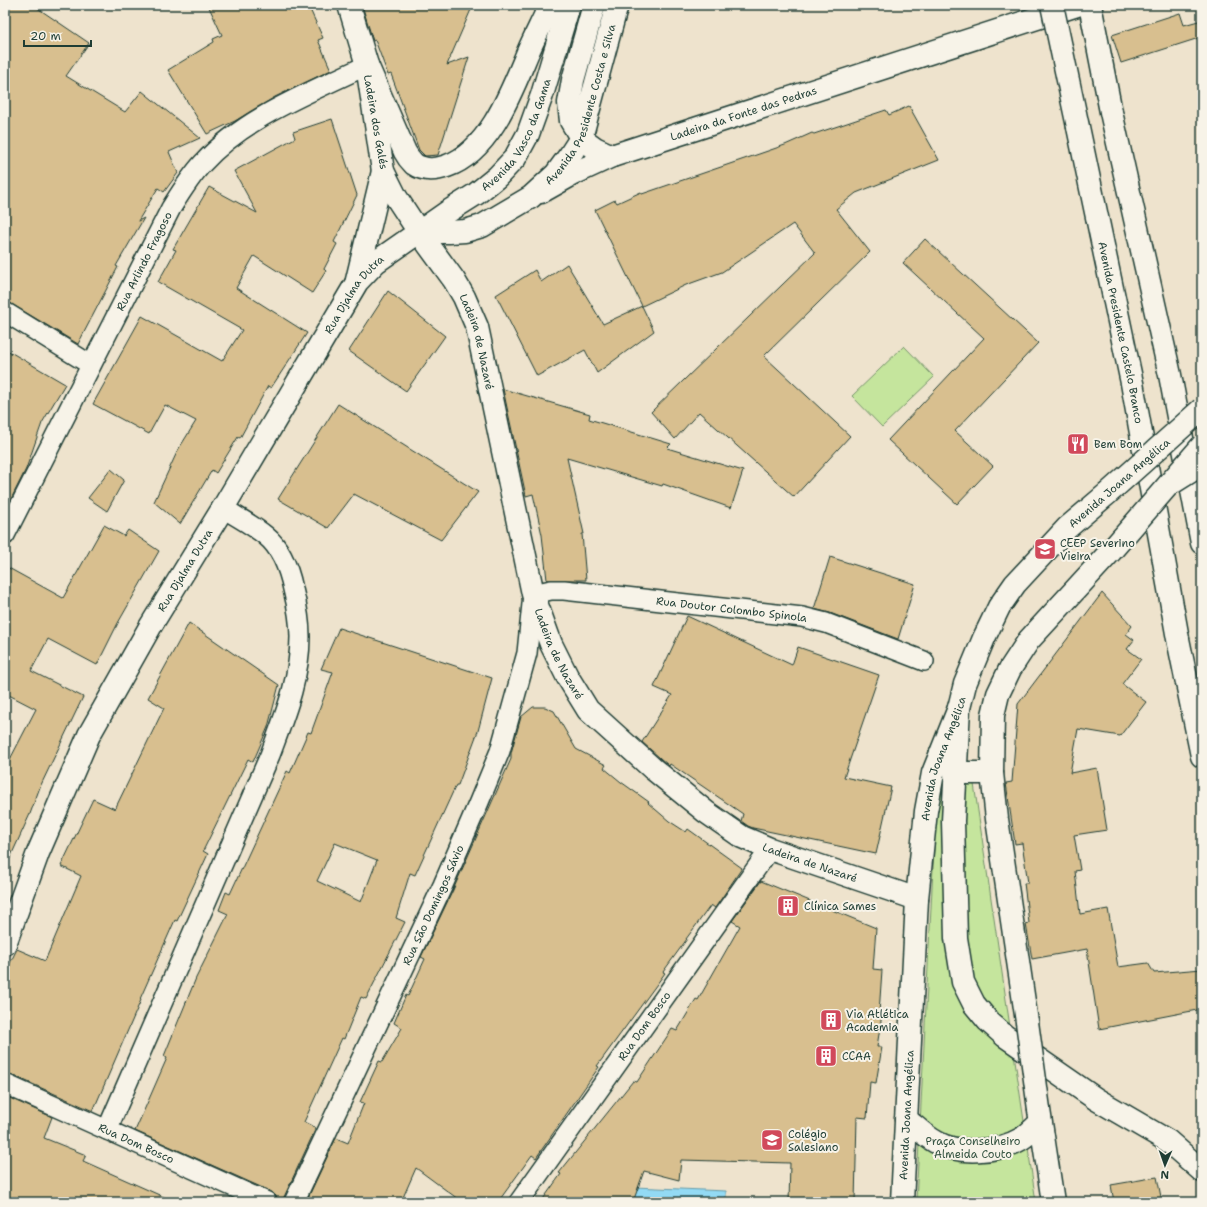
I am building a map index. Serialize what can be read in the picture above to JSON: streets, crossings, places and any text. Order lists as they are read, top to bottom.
{
  "streets": {
    "main road": [
      "Avenida Presidente Costa e Silva",
      "Ladeira da Fonte das Pedras",
      "Ladeira dos Galés",
      "Avenida Vasco da Gama",
      "Rua Djalma Dutra",
      "Avenida Presidente Castelo Branco",
      "Ladeira de Nazaré",
      "Avenida Joana Angélica"
    ],
    "street": [
      "Rua Arlindo Fragoso",
      "Rua Doutor Colombo Spinola",
      "Rua São Domingos Sávio",
      "Rua Dom Bosco"
    ]
  },
  "crossings": [
    ["Avenida Presidente Costa e Silva", "Ladeira da Fonte das Pedras"],
    ["Ladeira da Fonte das Pedras", "Ladeira dos Galés"],
    ["Ladeira da Fonte das Pedras", "Avenida Vasco da Gama"],
    ["Ladeira da Fonte das Pedras", "Rua Djalma Dutra"],
    ["Ladeira da Fonte das Pedras", "Ladeira de Nazaré"],
    ["Ladeira dos Galés", "Avenida Vasco da Gama"],
    ["Ladeira dos Galés", "Rua Arlindo Fragoso"],
    ["Ladeira dos Galés", "Rua Djalma Dutra"],
    ["Ladeira dos Galés", "Ladeira de Nazaré"],
    ["Avenida Vasco da Gama", "Rua Djalma Dutra"],
    ["Avenida Vasco da Gama", "Ladeira de Nazaré"],
    ["Rua Djalma Dutra", "Ladeira de Nazaré"],
    ["Ladeira de Nazaré", "Avenida Joana Angélica"],
    ["Ladeira de Nazaré", "Rua Doutor Colombo Spinola"],
    ["Ladeira de Nazaré", "Rua São Domingos Sávio"],
    ["Ladeira de Nazaré", "Rua Dom Bosco"],
    ["Rua Doutor Colombo Spinola", "Rua São Domingos Sávio"]
  ],
  "parks": ["Praça Conselheiro Almeida Couto"],
  "places": {
    "restaurant": ["Bem Bom"],
    "school or university": ["CEEP Severino Vieira", "Colégio Salesiano"],
    "building": ["Clínica Sames", "Via Atlética Academia", "CCAA"]
  },
  "scale_bar": "20 m",
  "north": "bottom"
}
